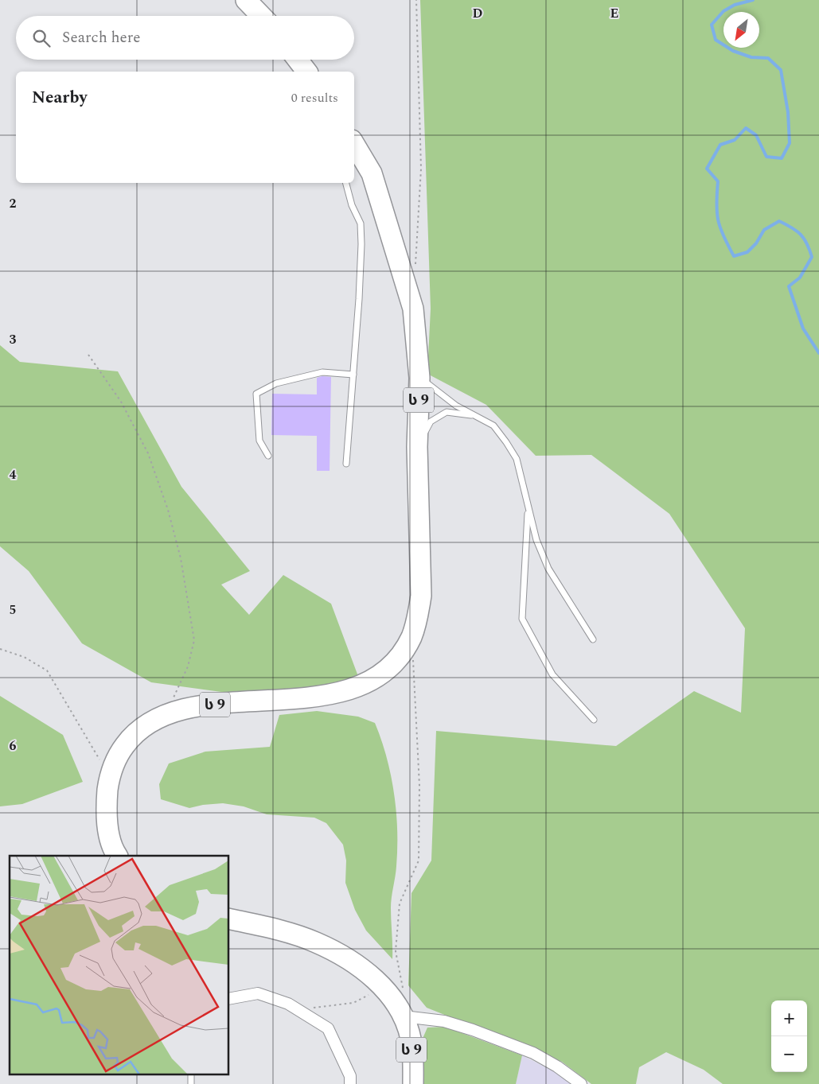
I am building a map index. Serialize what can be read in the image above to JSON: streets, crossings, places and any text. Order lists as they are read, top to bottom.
{
  "streets": {
    "highway": ["ს 9"]
  },
  "north": "bottom left",
  "page": {
    "search": "Search here",
    "heading": ["Nearby", "0 results"],
    "map_buttons": ["+", "−"]
  },
  "grid": {
    "columns": ["D", "E"],
    "rows": [
      "2",
      "3",
      "4",
      "5",
      "6"
    ]
  }
}
